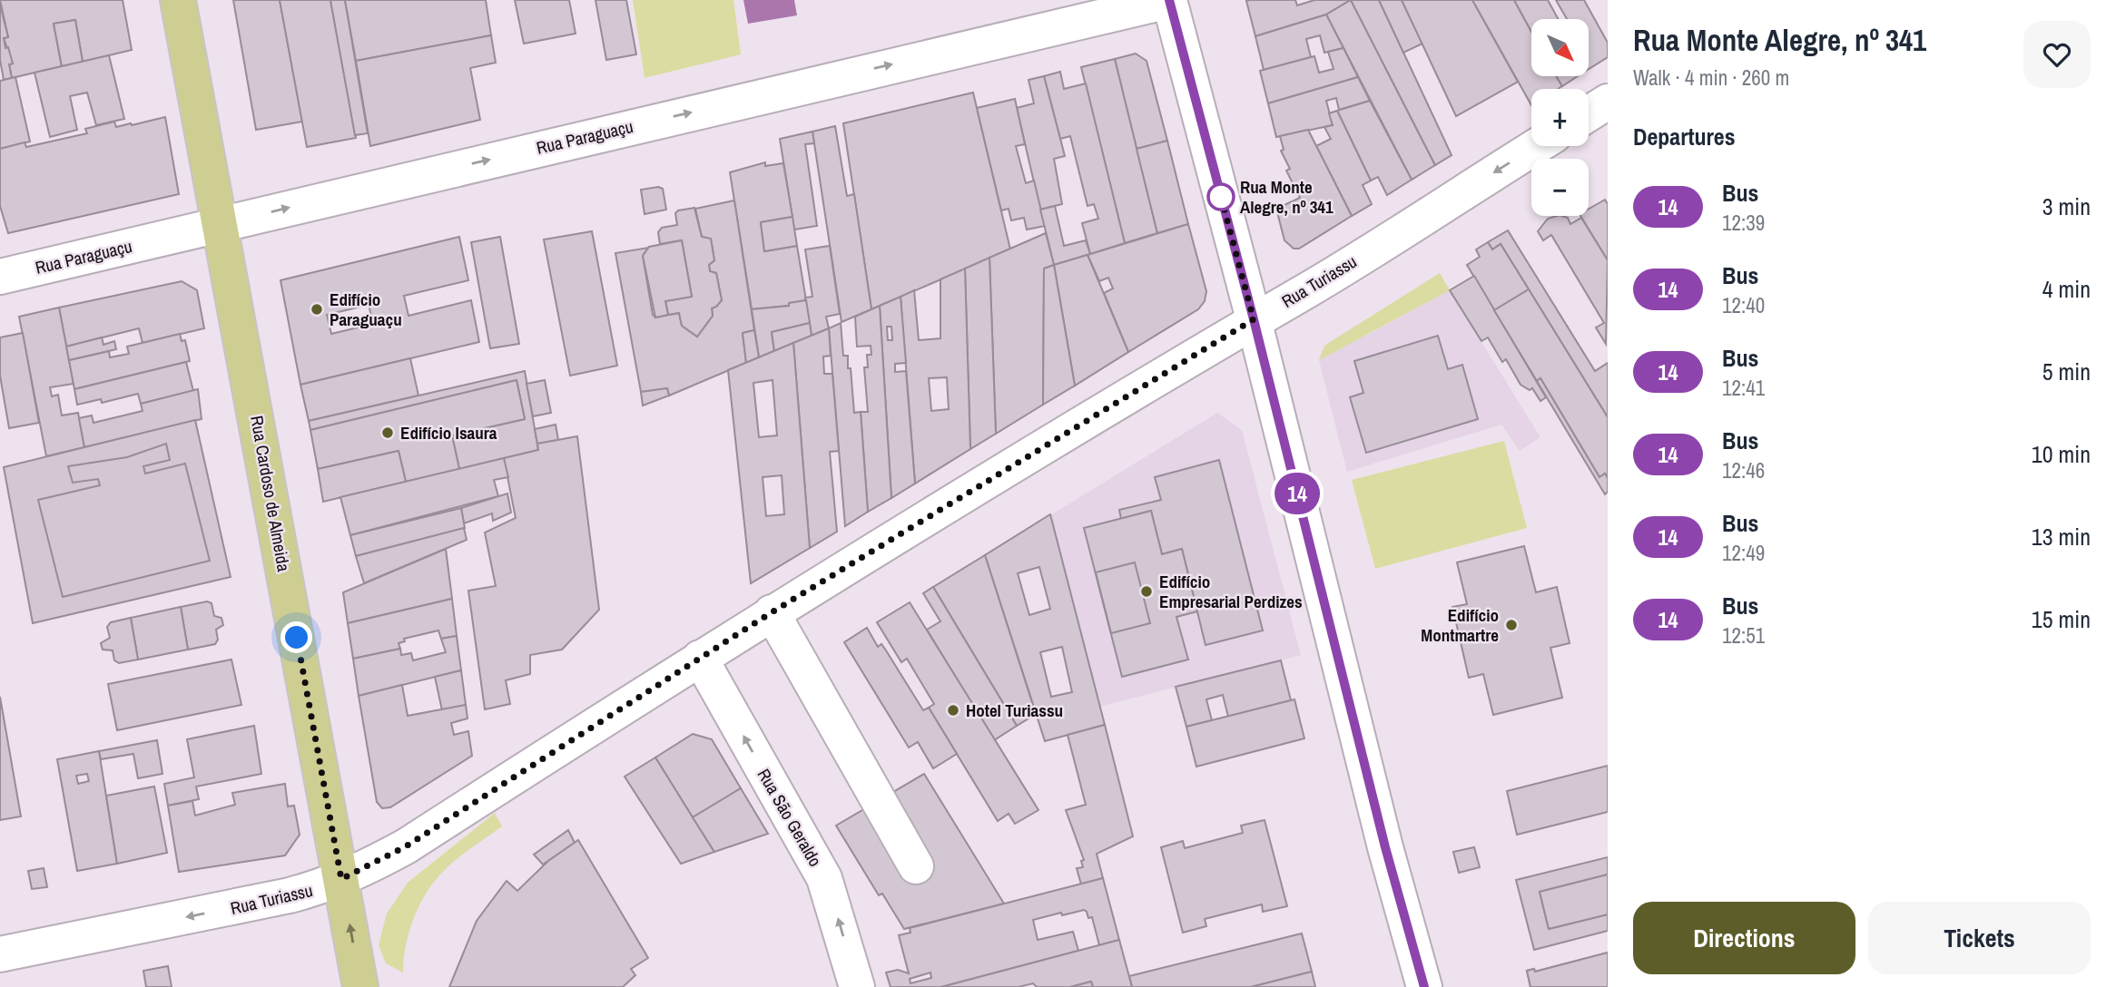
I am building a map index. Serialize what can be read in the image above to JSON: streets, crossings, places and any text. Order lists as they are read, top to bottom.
{
  "streets": {
    "main road": ["Rua Cardoso de Almeida"],
    "street": ["Rua Paraguaçu", "Rua Turiassu", "Rua São Geraldo"]
  },
  "crossings": [
    ["Rua Paraguaçu", "Rua Cardoso de Almeida"],
    ["Rua Turiassu", "Rua Cardoso de Almeida"],
    ["Rua Turiassu", "Rua São Geraldo"]
  ],
  "one_way": ["Rua Paraguaçu", "Rua Turiassu"],
  "places": [
    "Rua Monte Alegre, nº 341",
    "Edifício Paraguaçu",
    "Edifício Isaura",
    "Edifício Empresarial Perdizes",
    "Edifício Montmartre",
    "Hotel Turiassu"
  ],
  "lines": ["bus line 14"],
  "north": "bottom right",
  "page": {
    "on_map": "14",
    "heading": [
      ["Rua Monte Alegre, nº 341", "Walk · 4 min · 260 m"],
      "Departures"
    ],
    "map_buttons": ["+", "−"],
    "list": [
      {
        "mark": "14",
        "name": "Bus",
        "note": "12:39",
        "value": "3 min"
      },
      {
        "mark": "14",
        "name": "Bus",
        "note": "12:40",
        "value": "4 min"
      },
      {
        "mark": "14",
        "name": "Bus",
        "note": "12:41",
        "value": "5 min"
      },
      {
        "mark": "14",
        "name": "Bus",
        "note": "12:46",
        "value": "10 min"
      },
      {
        "mark": "14",
        "name": "Bus",
        "note": "12:49",
        "value": "13 min"
      },
      {
        "mark": "14",
        "name": "Bus",
        "note": "12:51",
        "value": "15 min"
      }
    ],
    "buttons": ["Directions", "Tickets"]
  }
}
